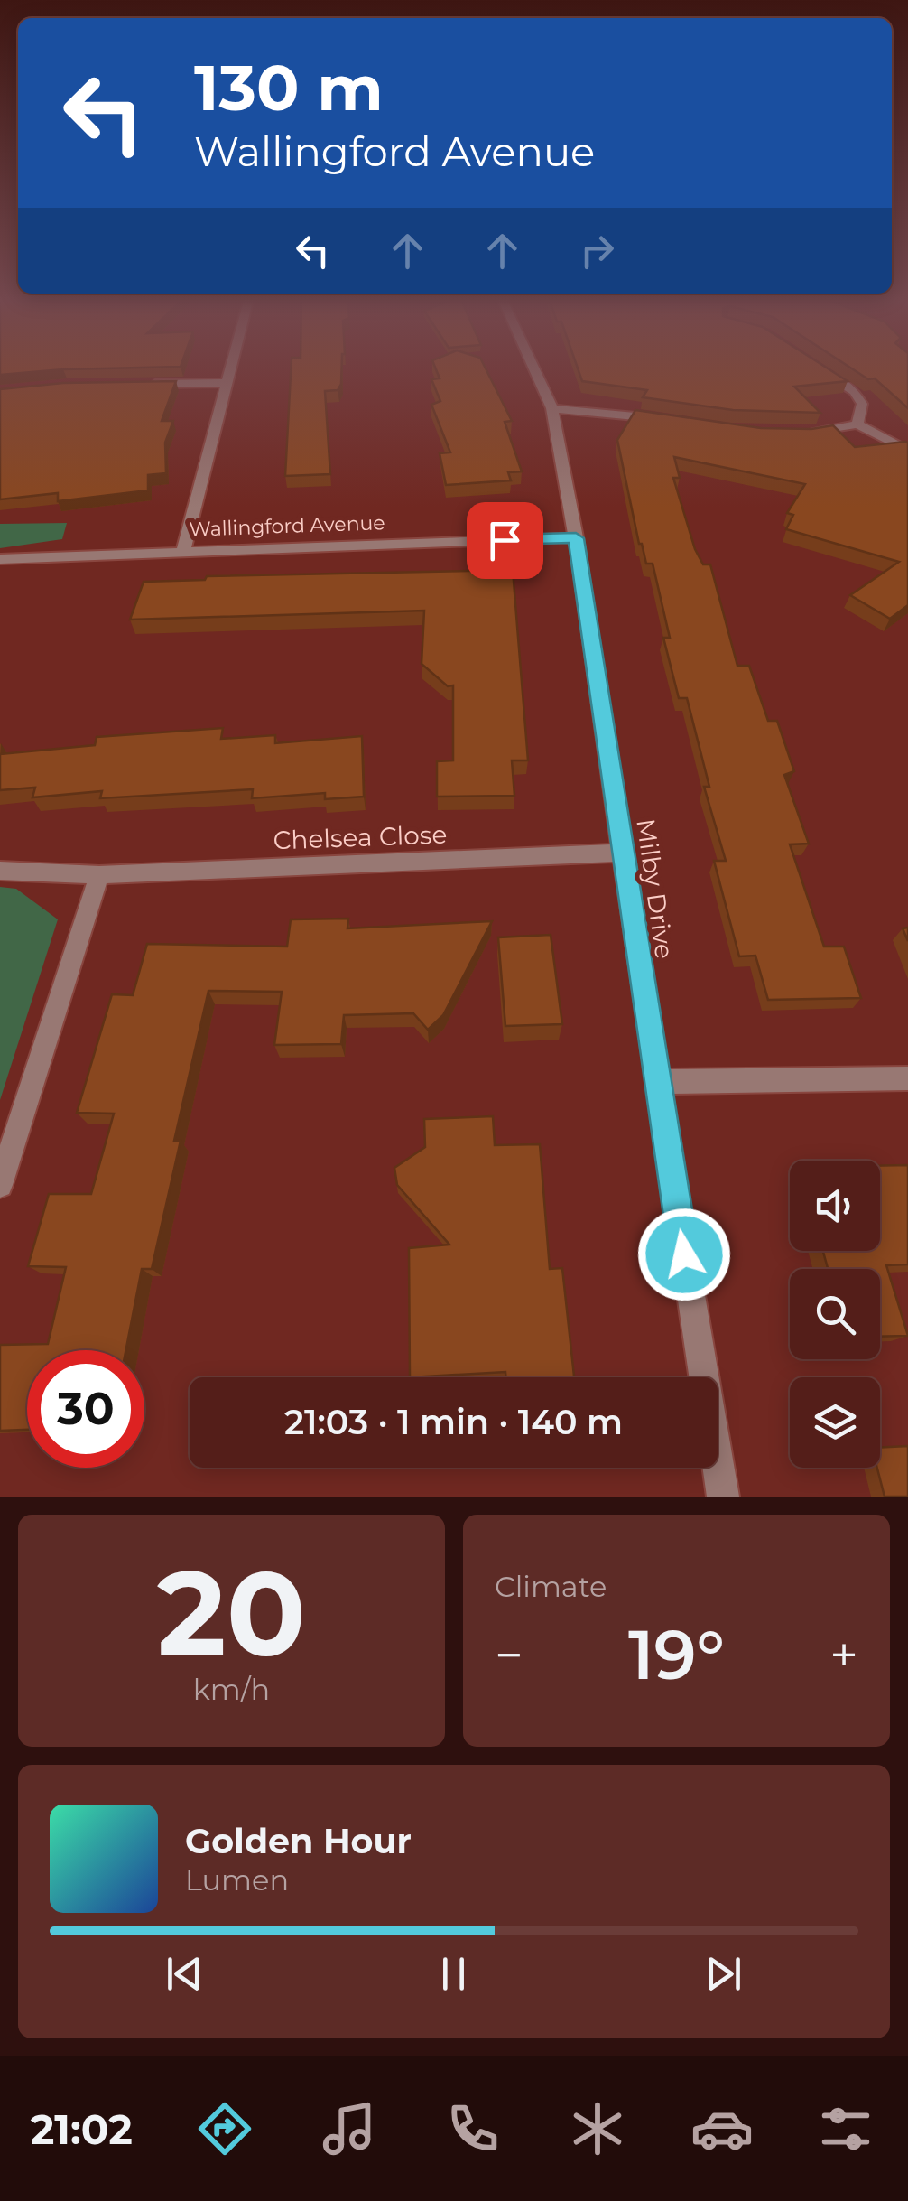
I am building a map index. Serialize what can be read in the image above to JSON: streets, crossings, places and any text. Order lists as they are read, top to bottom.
{
  "streets": {
    "street": ["Wallingford Avenue", "Chelsea Close", "Milby Drive"]
  },
  "crossings": [
    ["Wallingford Avenue", "Milby Drive"],
    ["Chelsea Close", "Milby Drive"]
  ],
  "page": {
    "turn": ["130 m", "Wallingford Avenue"],
    "limit": "30",
    "trip": "21:03 · 1 min · 140 m",
    "tile": [
      ["20", "km/h"],
      "Climate"
    ],
    "heat": ["−", "19°", "+"],
    "song": ["Golden Hour", "Lumen"],
    "tabs": "21:02"
  }
}
